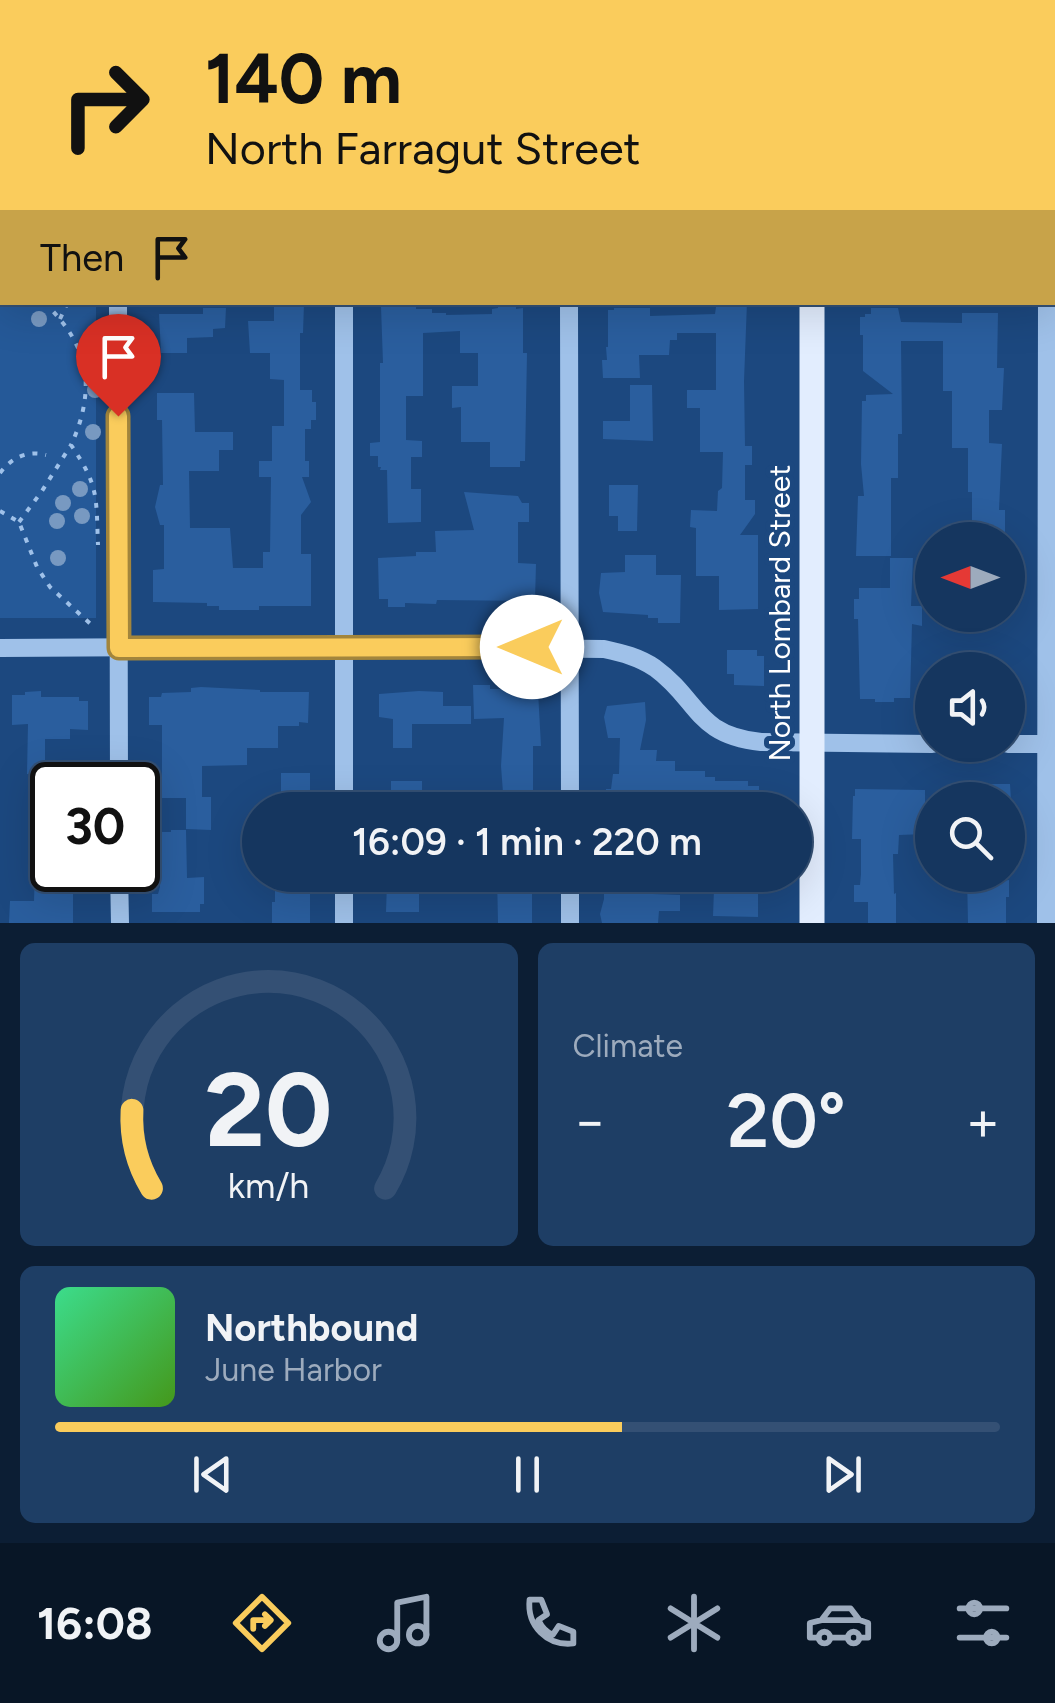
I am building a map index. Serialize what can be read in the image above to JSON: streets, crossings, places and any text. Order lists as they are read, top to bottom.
{
  "streets": {
    "main road": ["North Lombard Street"]
  },
  "north": "left",
  "page": {
    "turn": ["140 m", "North Farragut Street"],
    "then": "Then",
    "limit": "30",
    "trip": "16:09 · 1 min · 220 m",
    "tile": "Climate",
    "heat": ["−", "20°", "+"],
    "song": ["Northbound", "June Harbor"],
    "tabs": "16:08",
    "gauge": ["20", "km/h"]
  }
}
